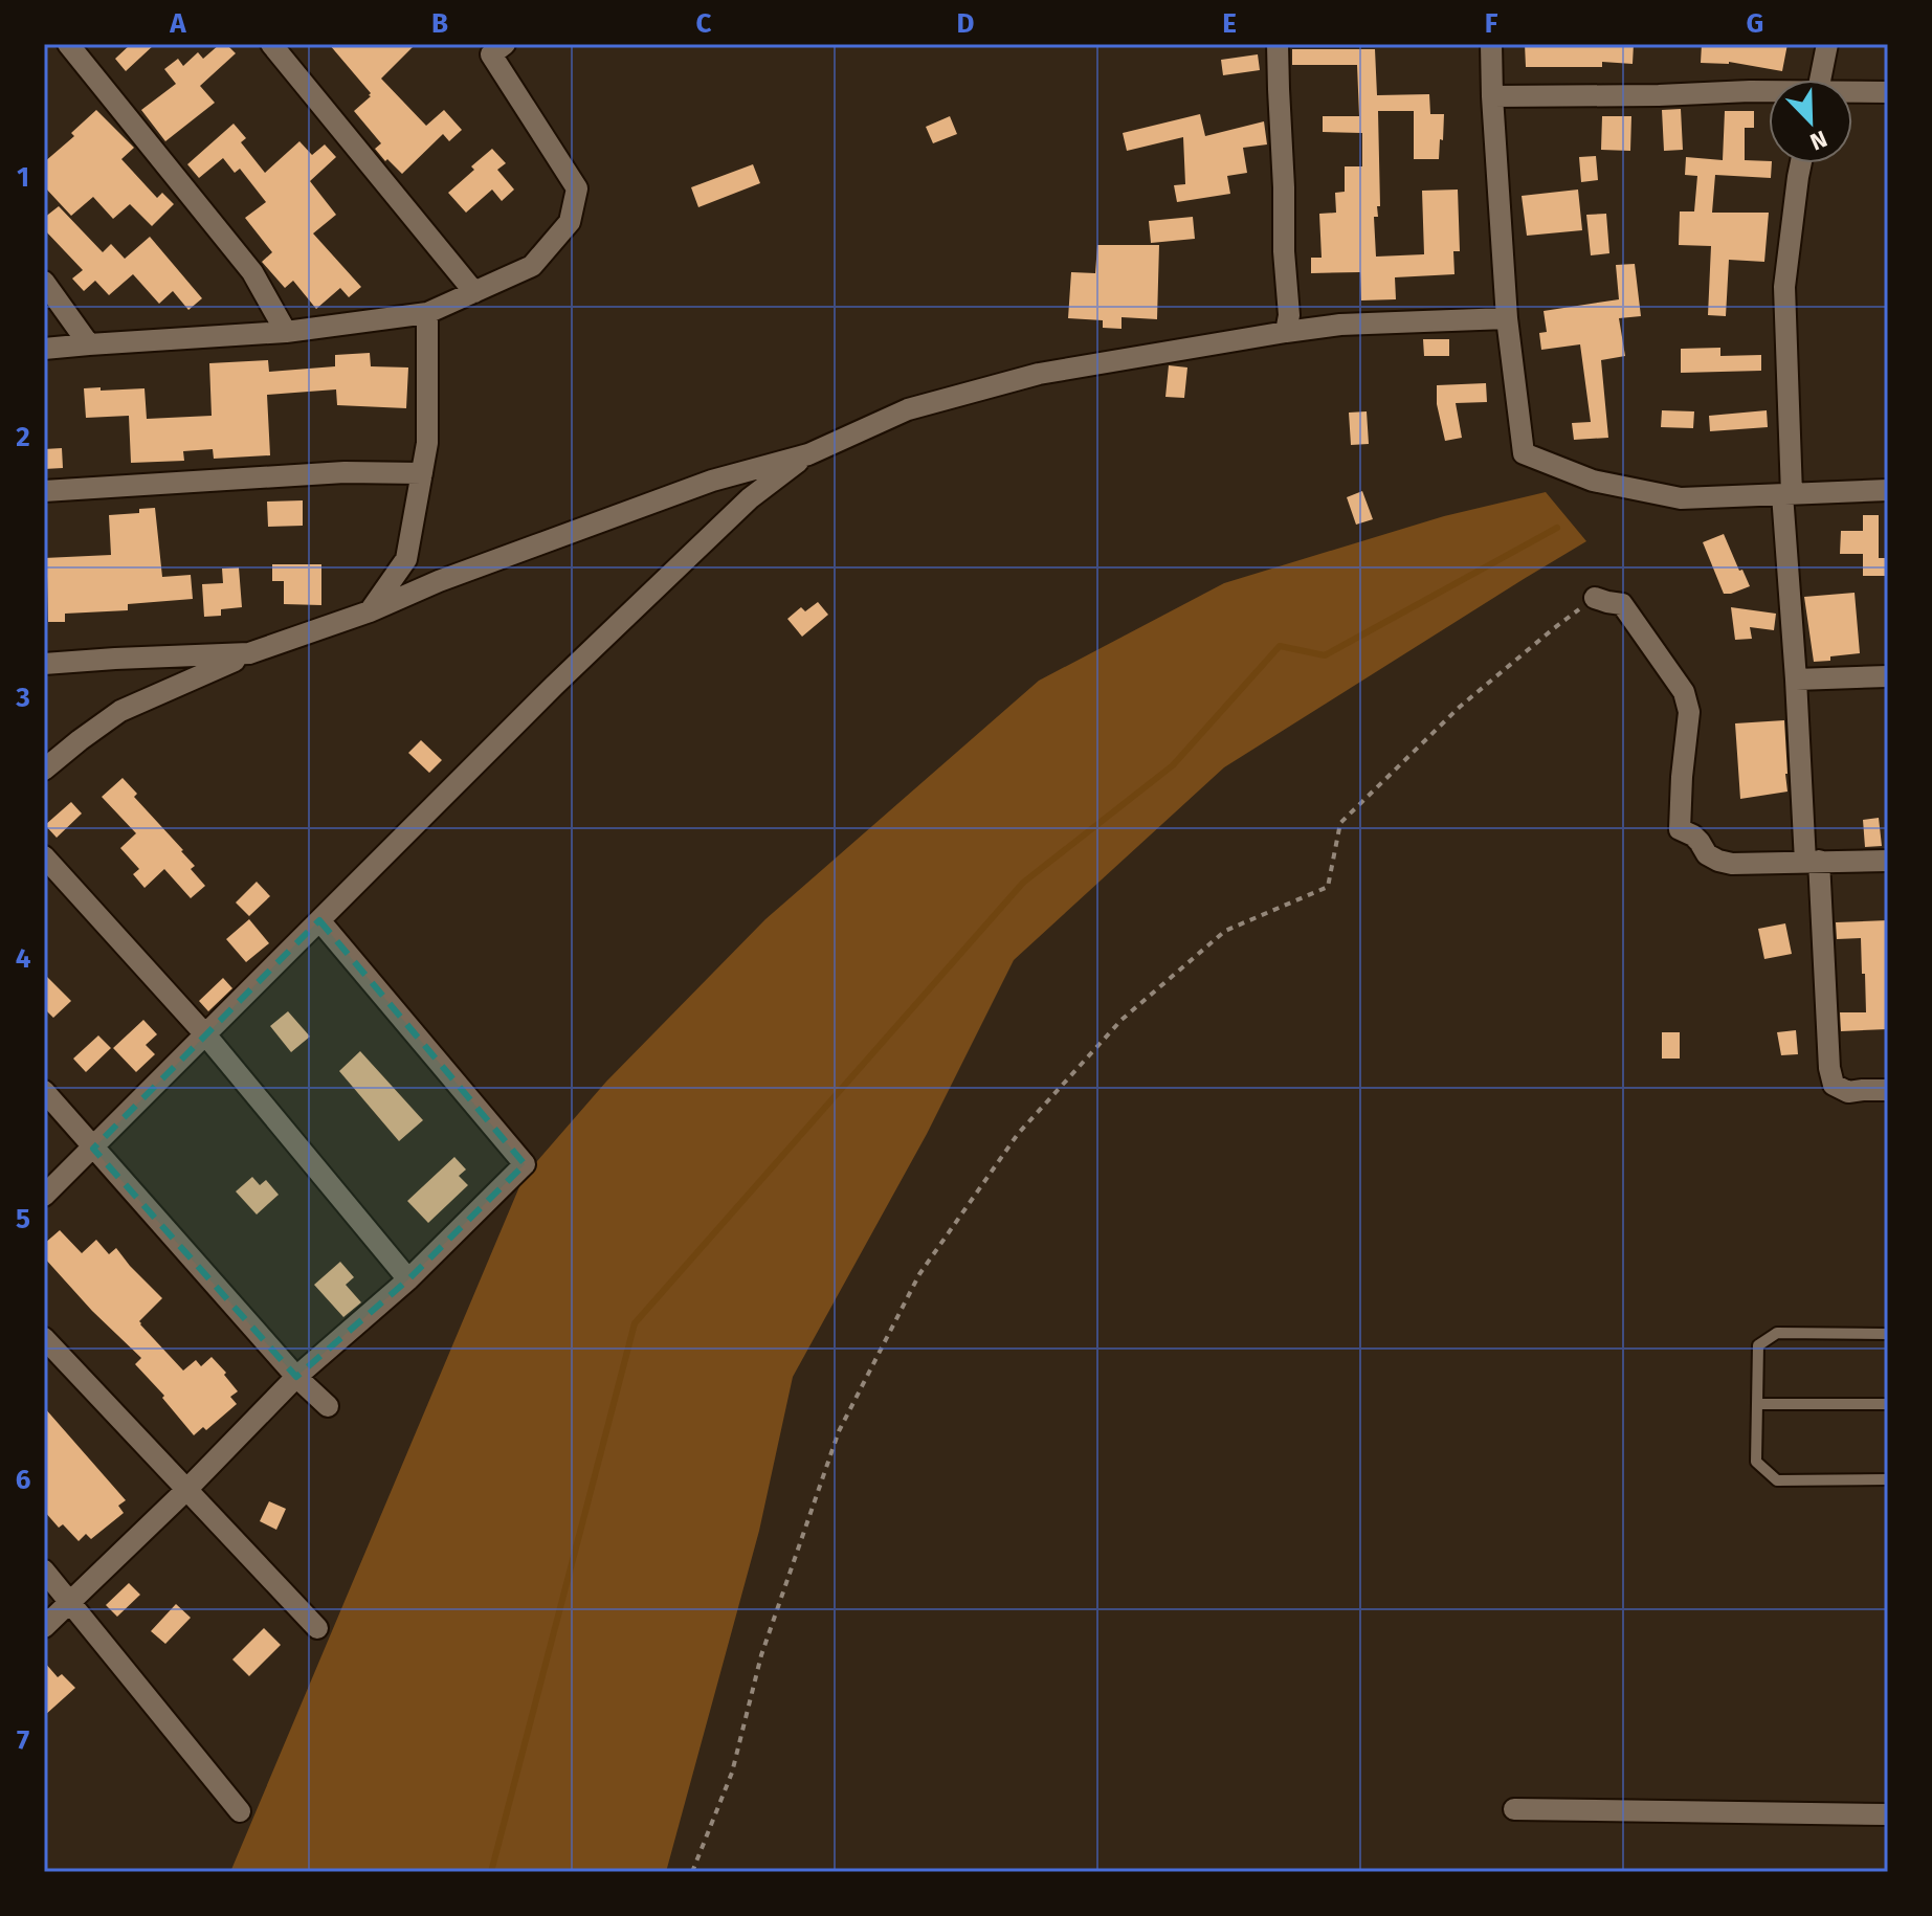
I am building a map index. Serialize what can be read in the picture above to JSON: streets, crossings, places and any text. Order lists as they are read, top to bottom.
{
  "north": "bottom right",
  "grid": {
    "columns": [
      "A",
      "B",
      "C",
      "D",
      "E",
      "F",
      "G"
    ],
    "rows": [
      "1",
      "2",
      "3",
      "4",
      "5",
      "6",
      "7"
    ]
  }
}
